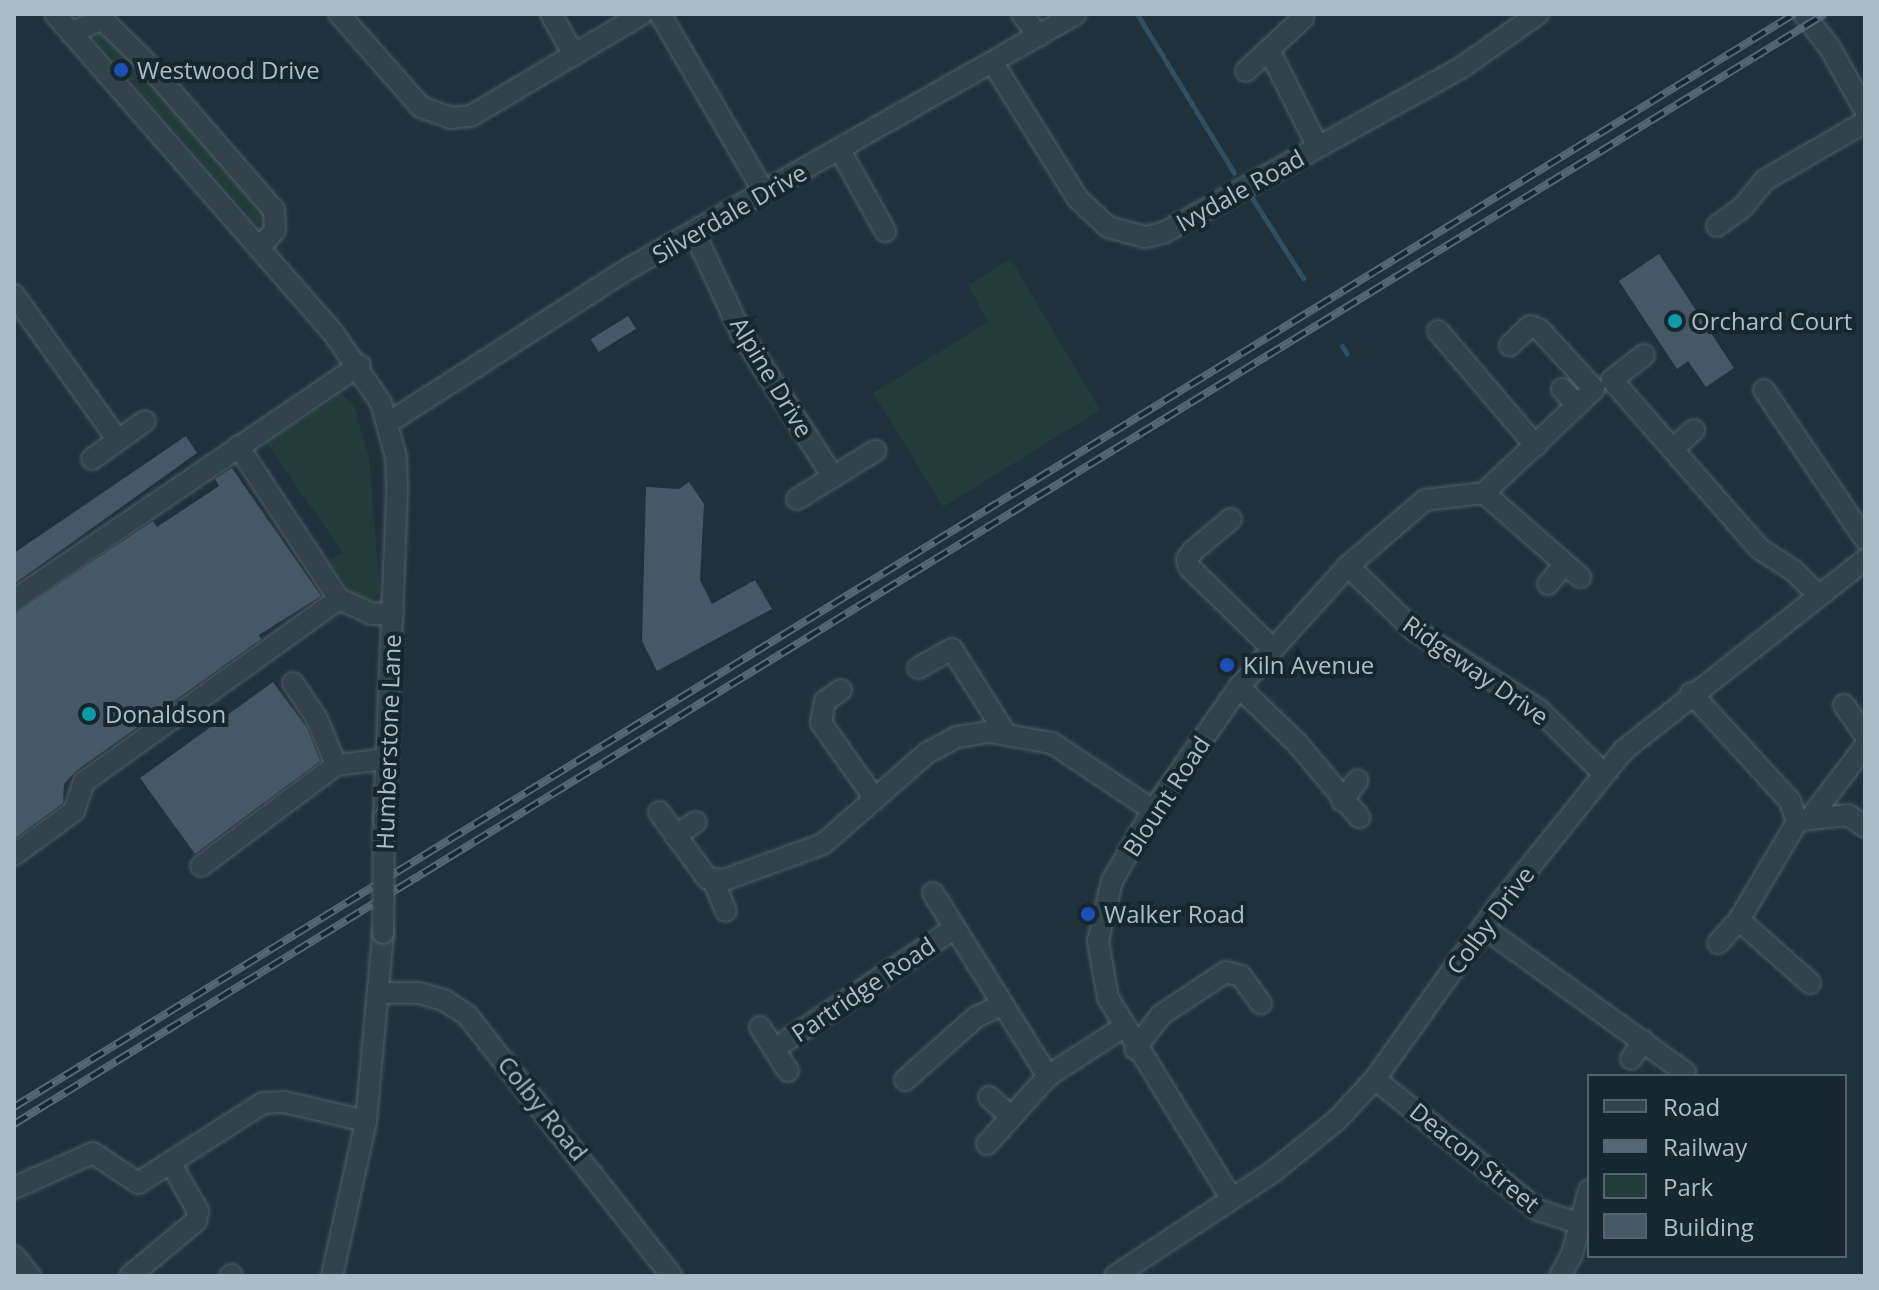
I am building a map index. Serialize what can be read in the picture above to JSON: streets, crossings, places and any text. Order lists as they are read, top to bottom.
{
  "streets": {
    "street": [
      "Ivydale Road",
      "Silverdale Drive",
      "Alpine Drive",
      "Ridgeway Drive",
      "Humberstone Lane",
      "Blount Road",
      "Colby Drive",
      "Partridge Road",
      "Colby Road",
      "Deacon Street"
    ]
  },
  "crossings": [
    ["Ivydale Road", "Silverdale Drive"],
    ["Silverdale Drive", "Alpine Drive"],
    ["Silverdale Drive", "Humberstone Lane"],
    ["Ridgeway Drive", "Blount Road"],
    ["Ridgeway Drive", "Colby Drive"],
    ["Humberstone Lane", "Colby Road"],
    ["Blount Road", "Colby Drive"],
    ["Colby Drive", "Deacon Street"]
  ],
  "places": [
    "Westwood Drive",
    "Orchard Court",
    "Kiln Avenue",
    "Donaldson",
    "Walker Road"
  ],
  "legend": [
    "Road",
    "Railway",
    "Park",
    "Building"
  ]
}
